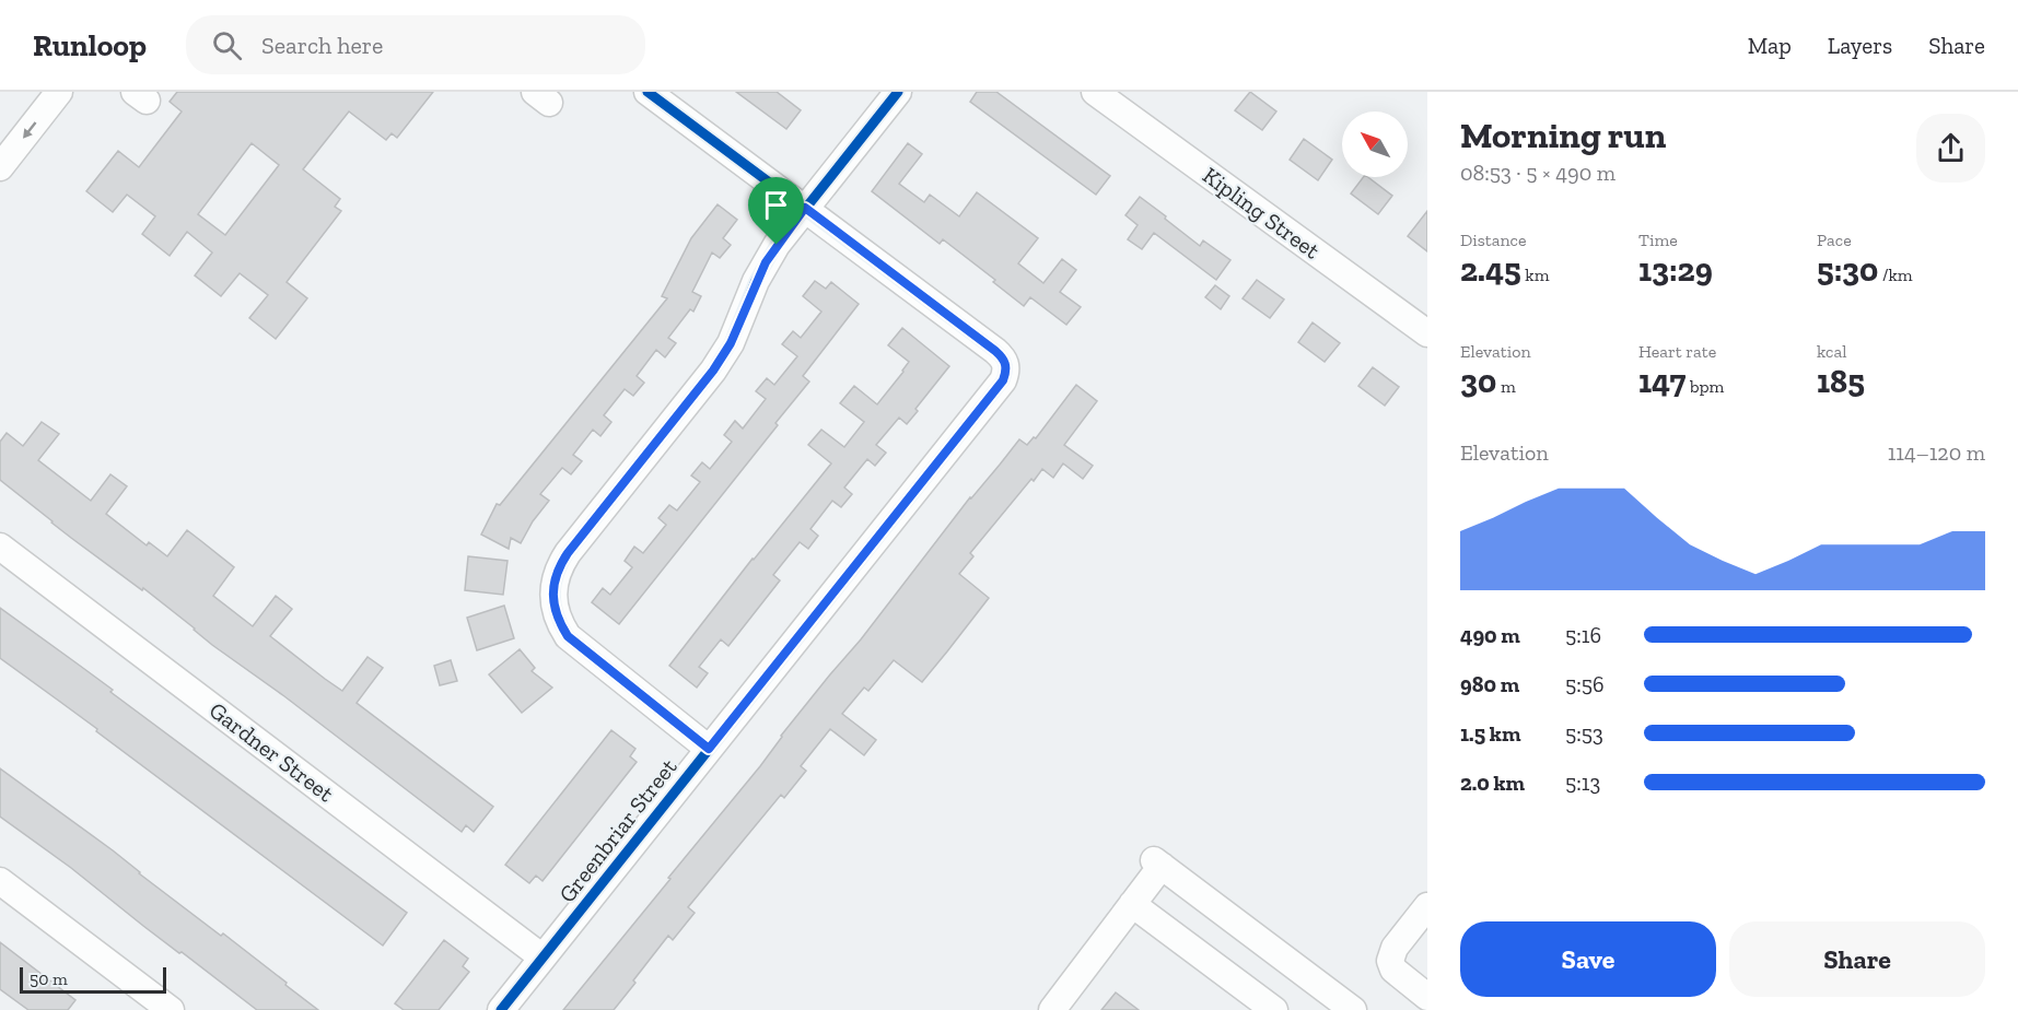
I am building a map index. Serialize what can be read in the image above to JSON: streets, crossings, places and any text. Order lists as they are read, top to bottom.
{
  "streets": {
    "street": ["Kipling Street", "Gardner Street", "Greenbriar Street"]
  },
  "crossings": [
    ["Gardner Street", "Greenbriar Street"]
  ],
  "scale_bar": "50 m",
  "north": "top left",
  "page": {
    "header": "Runloop",
    "search": "Search here",
    "nav": ["Map", "Layers", "Share"],
    "heading": ["Morning run", "08:53 · 5 × 490 m"],
    "stats": [
      ["Distance", "2.45 km"],
      ["Time", "13:29"],
      ["Pace", "5:30 /km"],
      ["Elevation", "30 m"],
      ["Heart rate", "147 bpm"],
      ["kcal", "185"]
    ],
    "chart": ["Elevation", "114–120 m"],
    "list": [
      {
        "name": "490 m",
        "note": "5:16"
      },
      {
        "name": "980 m",
        "note": "5:56"
      },
      {
        "name": "1.5 km",
        "note": "5:53"
      },
      {
        "name": "2.0 km",
        "note": "5:13"
      }
    ],
    "buttons": ["Save", "Share"],
    "scale": "50 m"
  }
}
